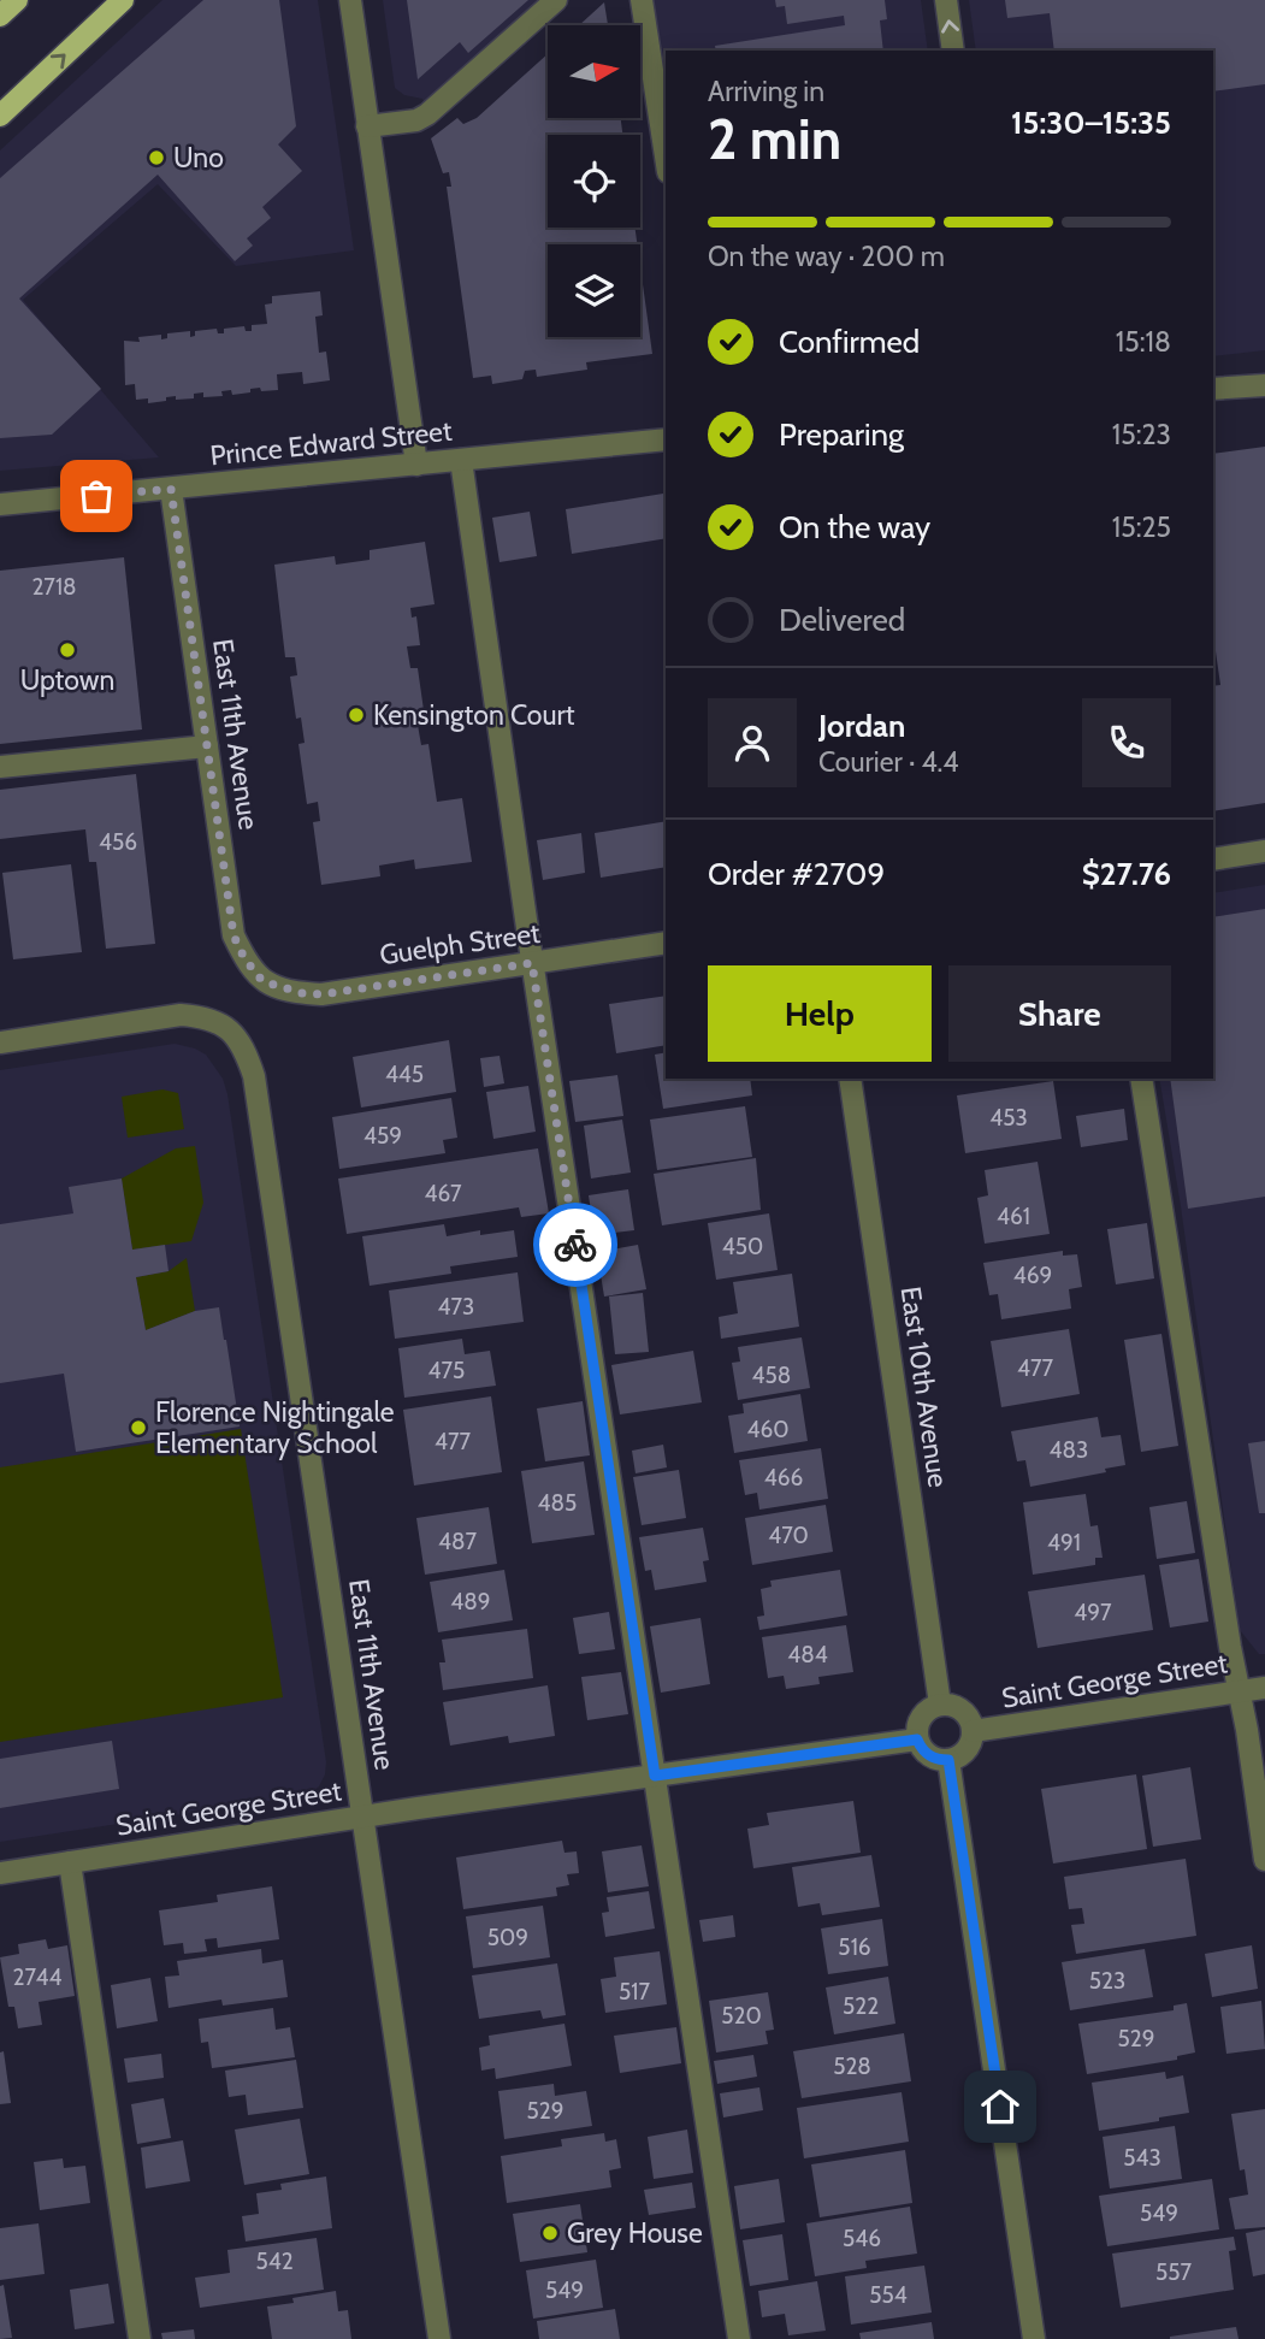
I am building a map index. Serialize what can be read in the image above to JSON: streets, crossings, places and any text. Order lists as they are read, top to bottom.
{
  "streets": {
    "street": [
      "Prince Edward Street",
      "East 11th Avenue",
      "Guelph Street",
      "East 10th Avenue",
      "Saint George Street"
    ]
  },
  "crossings": [
    ["Prince Edward Street", "East 11th Avenue"],
    ["East 11th Avenue", "Guelph Street"],
    ["East 11th Avenue", "Saint George Street"],
    ["East 10th Avenue", "Saint George Street"]
  ],
  "places": [
    "Uno",
    "Uptown",
    "Kensington Court",
    "Florence Nightingale Elementary School",
    "Grey House"
  ],
  "house_numbers": [
    "2718",
    "456",
    "445",
    "453",
    "459",
    "467",
    "461",
    "450",
    "469",
    "473",
    "477",
    "475",
    "458",
    "460",
    "477",
    "483",
    "466",
    "485",
    "470",
    "487",
    "491",
    "489",
    "497",
    "484",
    "509",
    "516",
    "2744",
    "523",
    "517",
    "522",
    "520",
    "529",
    "528",
    "529",
    "543",
    "549",
    "546",
    "542",
    "557",
    "549",
    "554"
  ],
  "north": "right",
  "page": {
    "heading": ["2 min", "Arriving in", "15:30–15:35"],
    "panel": [
      "Jordan",
      "Courier · 4.4",
      "Order #2709",
      "$27.76"
    ],
    "bar": "On the way · 200 m",
    "list": [
      ["Confirmed", "15:18"],
      ["Preparing", "15:23"],
      ["On the way", "15:25"],
      "Delivered"
    ],
    "buttons": ["Help", "Share"]
  }
}
